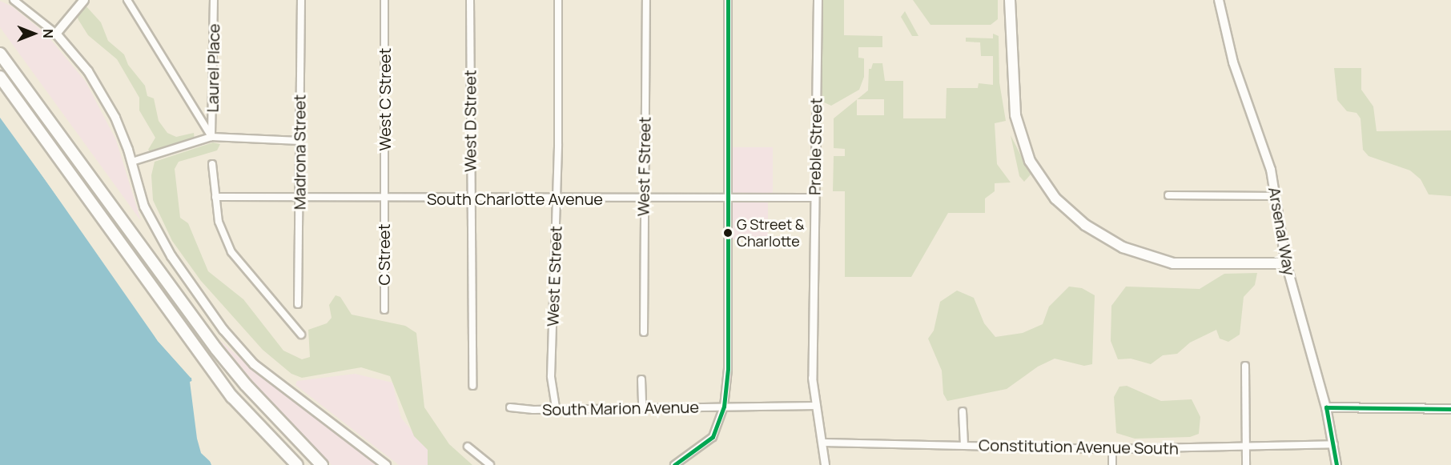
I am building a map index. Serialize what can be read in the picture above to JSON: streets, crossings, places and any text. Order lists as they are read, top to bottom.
{
  "streets": {
    "main road": ["Arsenal Way"],
    "street": [
      "Laurel Place",
      "West C Street",
      "West D Street",
      "Preble Street",
      "Madrona Street",
      "West F Street",
      "South Charlotte Avenue",
      "C Street",
      "West E Street",
      "South Marion Avenue",
      "Constitution Avenue South"
    ]
  },
  "crossings": [
    ["West C Street", "South Charlotte Avenue"],
    ["West C Street", "C Street"],
    ["West D Street", "South Charlotte Avenue"],
    ["Preble Street", "South Charlotte Avenue"],
    ["Preble Street", "South Marion Avenue"],
    ["Preble Street", "Constitution Avenue South"],
    ["Madrona Street", "South Charlotte Avenue"],
    ["West F Street", "South Charlotte Avenue"],
    ["South Charlotte Avenue", "C Street"],
    ["South Charlotte Avenue", "West E Street"],
    ["Arsenal Way", "Constitution Avenue South"],
    ["West E Street", "South Marion Avenue"]
  ],
  "places": ["G Street & Charlotte"],
  "north": "right"
}
